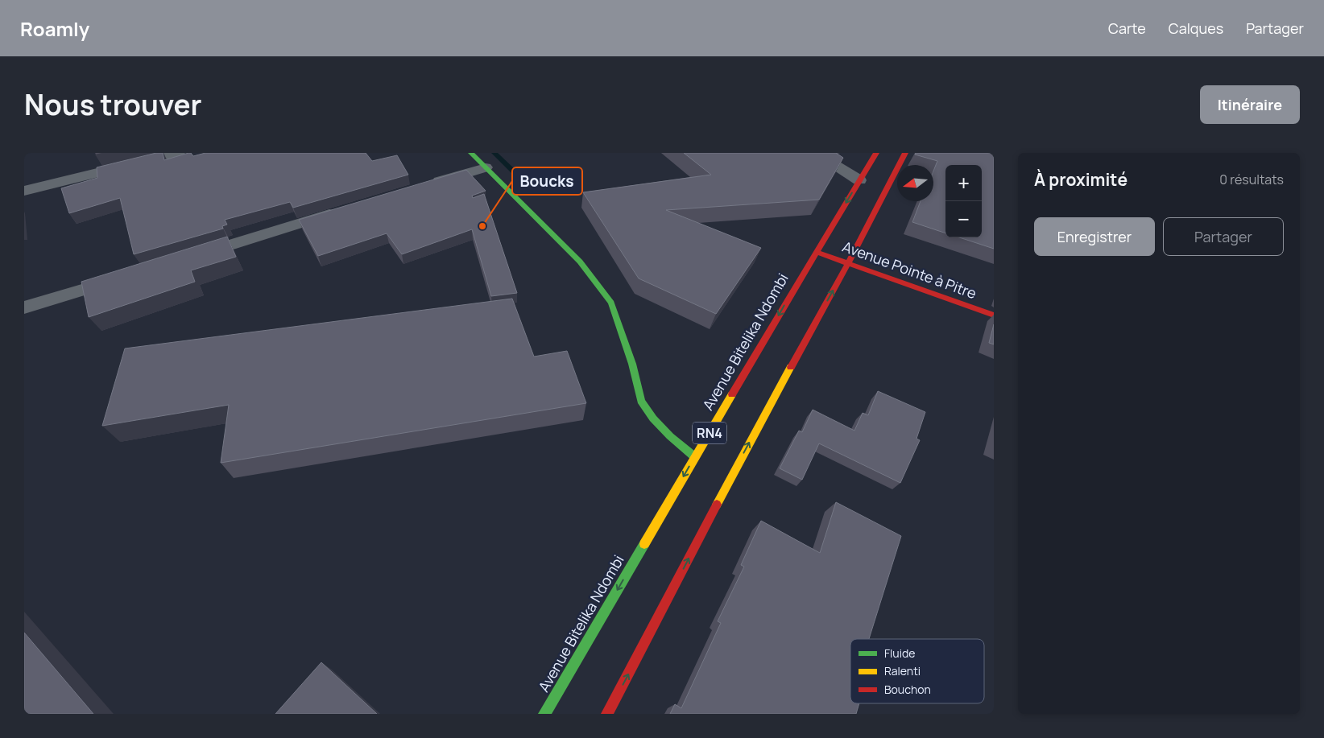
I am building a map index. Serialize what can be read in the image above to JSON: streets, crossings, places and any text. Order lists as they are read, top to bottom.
{
  "streets": {
    "main road": ["Avenue Pointe à Pitre", "Avenue Bitelika Ndombi", "RN4"]
  },
  "crossings": [
    ["Avenue Pointe à Pitre", "Avenue Bitelika Ndombi"],
    ["Avenue Pointe à Pitre", "RN4"]
  ],
  "places": ["Boucks"],
  "legend": ["Fluide", "Ralenti", "Bouchon"],
  "north": "left",
  "page": {
    "header": "Roamly",
    "nav": ["Carte", "Calques", "Partager"],
    "title": "Nous trouver",
    "buttons": [
      "Itinéraire",
      ["Enregistrer", "Partager"]
    ],
    "heading": ["À proximité", "0 résultats"],
    "map_buttons": ["+", "−"]
  }
}
